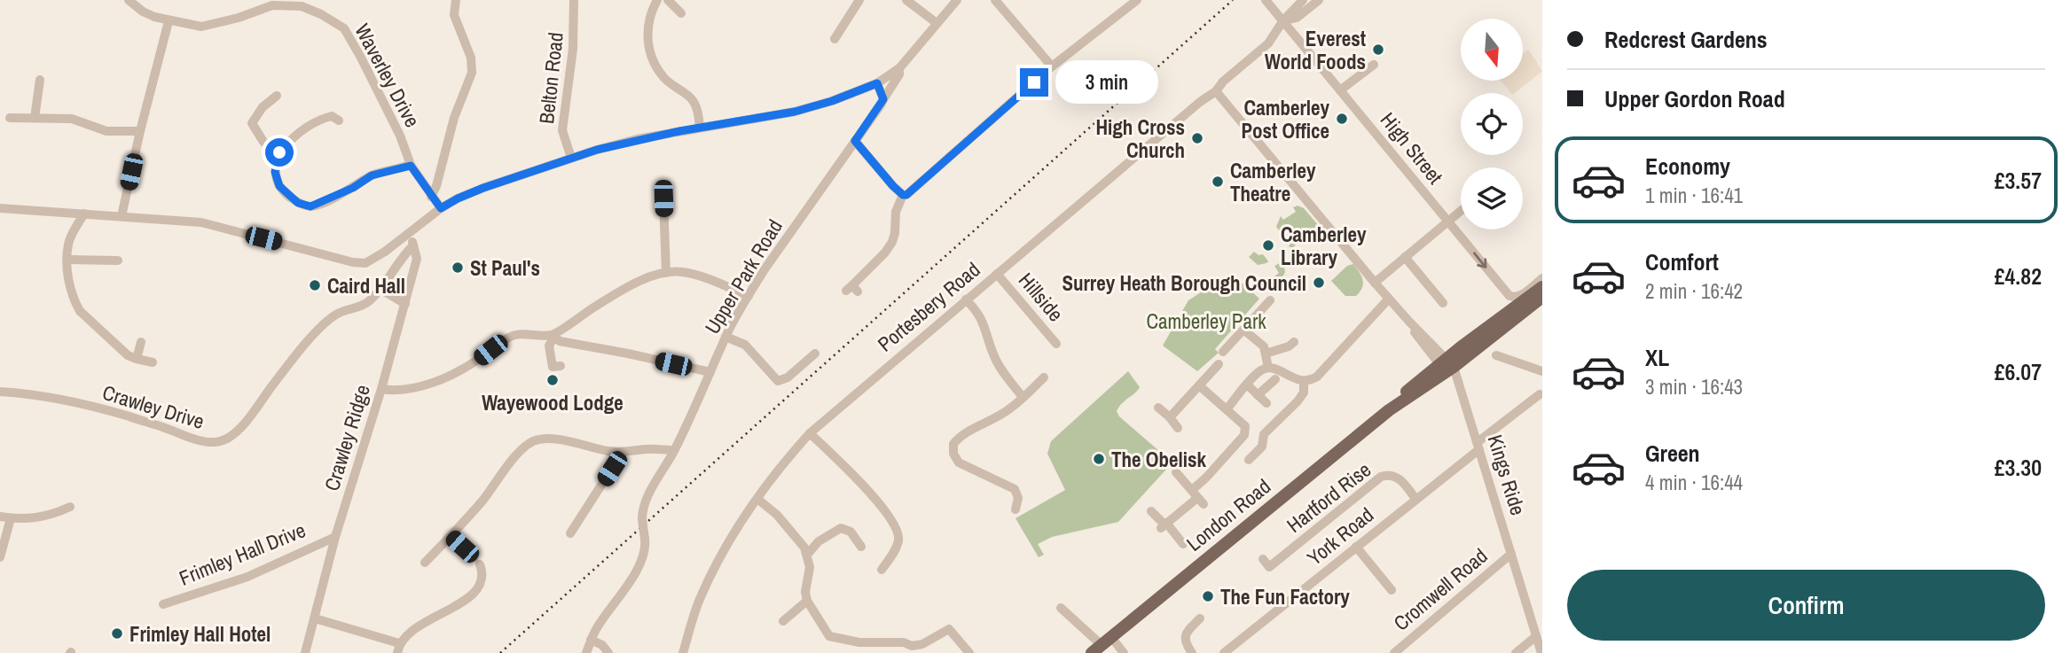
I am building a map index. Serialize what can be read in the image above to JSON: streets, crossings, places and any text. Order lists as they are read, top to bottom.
{
  "streets": {
    "main road": ["London Road"],
    "street": [
      "Waverley Drive",
      "Belton Road",
      "High Street",
      "Upper Park Road",
      "Hillside",
      "Portesbery Road",
      "Crawley Drive",
      "Crawley Ridge",
      "Kings Ride",
      "Hartford Rise",
      "York Road",
      "Frimley Hall Drive",
      "Cromwell Road"
    ]
  },
  "crossings": [
    ["High Street", "Portesbery Road"],
    ["Hillside", "Portesbery Road"],
    ["Portesbery Road", "Kings Ride"],
    ["Crawley Drive", "Crawley Ridge"],
    ["Crawley Ridge", "Frimley Hall Drive"],
    ["Kings Ride", "London Road"],
    ["Kings Ride", "York Road"],
    ["Kings Ride", "Cromwell Road"],
    ["Hartford Rise", "York Road"]
  ],
  "parks": ["Camberley Park"],
  "places": [
    "Everest World Foods",
    "Camberley Post Office",
    "High Cross Church",
    "Camberley Theatre",
    "Camberley Library",
    "St Paul's",
    "Surrey Heath Borough Council",
    "Caird Hall",
    "Wayewood Lodge",
    "The Obelisk",
    "The Fun Factory",
    "Frimley Hall Hotel"
  ],
  "north": "bottom",
  "page": {
    "banner": ["Redcrest Gardens", "Upper Gordon Road"],
    "bubble": "3 min",
    "list": [
      {
        "name": "Economy",
        "note": "1 min · 16:41",
        "value": "£3.57"
      },
      {
        "name": "Comfort",
        "note": "2 min · 16:42",
        "value": "£4.82"
      },
      {
        "name": "XL",
        "note": "3 min · 16:43",
        "value": "£6.07"
      },
      {
        "name": "Green",
        "note": "4 min · 16:44",
        "value": "£3.30"
      }
    ],
    "buttons": "Confirm"
  }
}
